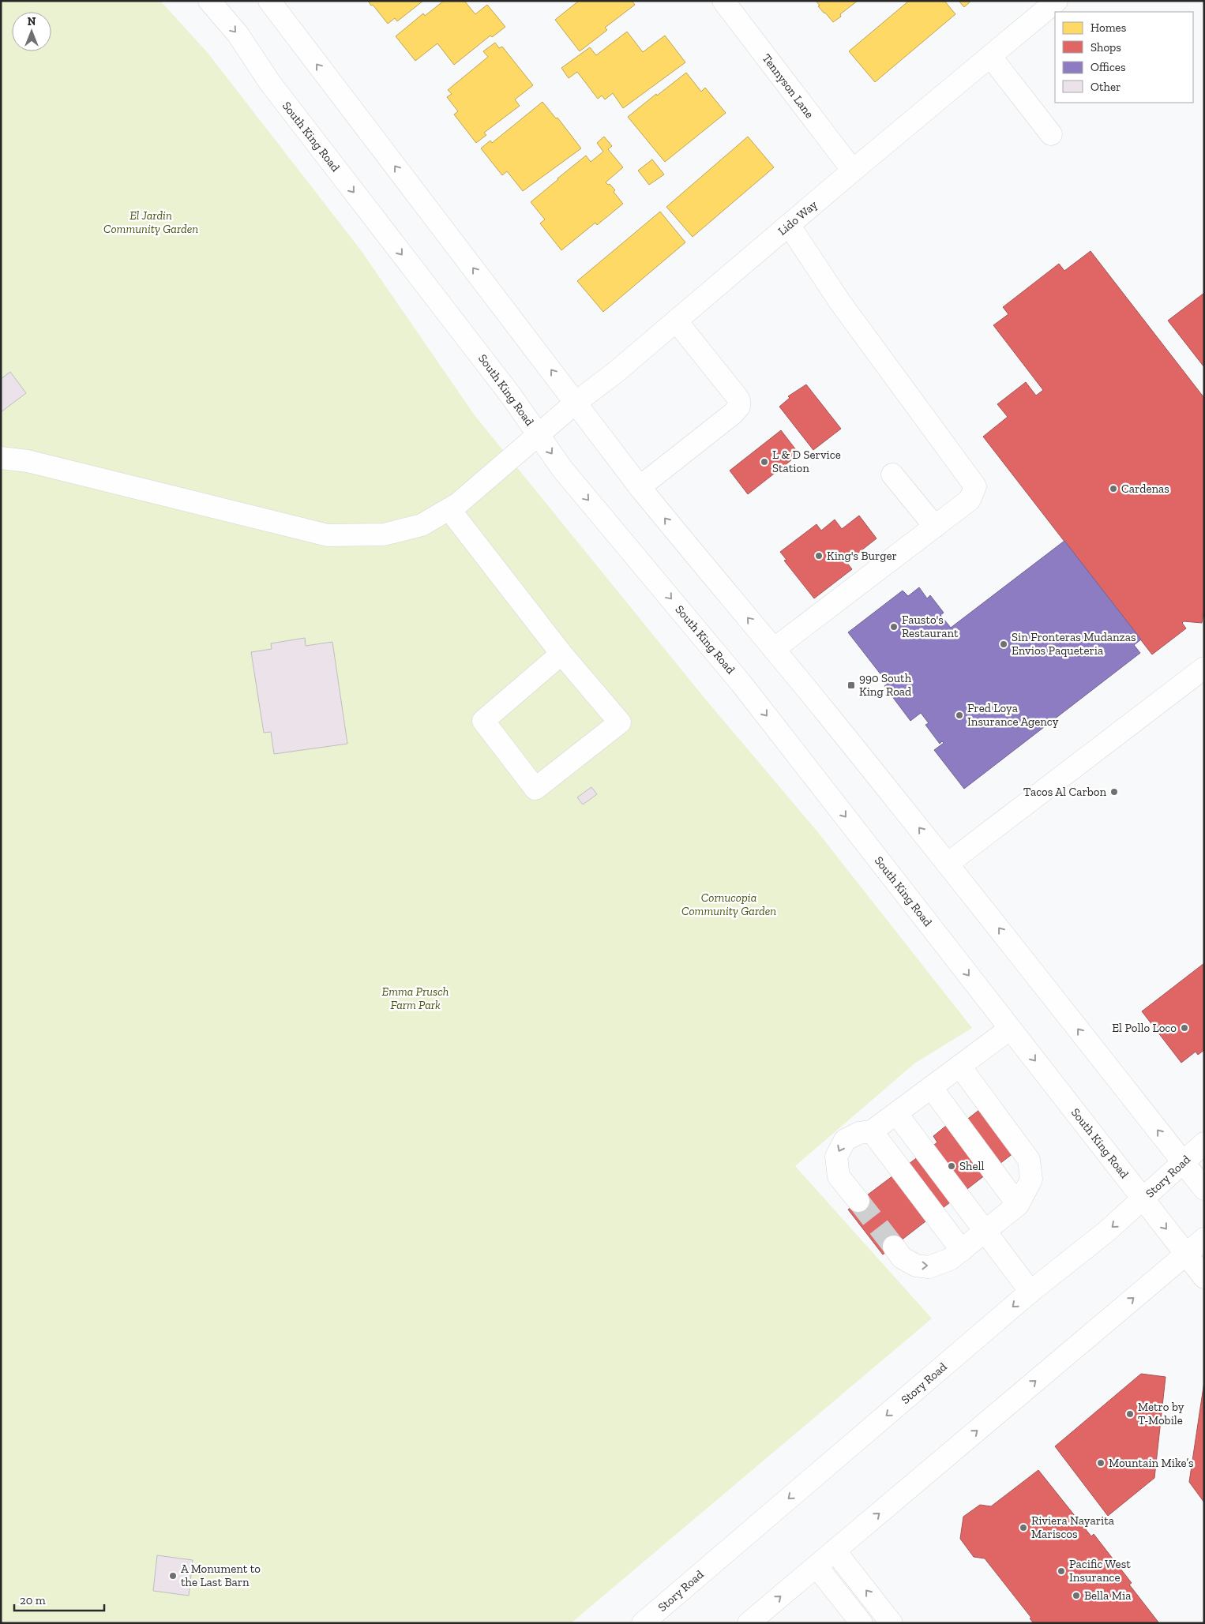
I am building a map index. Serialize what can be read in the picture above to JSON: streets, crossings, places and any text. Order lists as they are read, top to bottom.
{
  "streets": {
    "main road": [
      "Tennyson Lane",
      "South King Road",
      "Lido Way",
      "Story Road"
    ]
  },
  "crossings": [
    ["Tennyson Lane", "Lido Way"],
    ["South King Road", "Lido Way"],
    ["South King Road", "Story Road"]
  ],
  "parks": ["El Jardin Community Garden", "Cornucopia Community Garden", "Emma Prusch Farm Park"],
  "places": {
    "other": [
      "L & D Service Station",
      "Cardenas",
      "King's Burger",
      "Fausto's Restaurant",
      "Sin Fronteras Mudanzas Envios Paqueteria",
      "Fred Loya Insurance Agency",
      "Tacos Al Carbon",
      "El Pollo Loco",
      "Shell",
      "Metro by T-Mobile",
      "Mountain Mike’s",
      "Riviera Nayarita Mariscos",
      "Pacific West Insurance",
      "A Monument to the Last Barn",
      "Bella Mia"
    ],
    "transit": ["990 South King Road"]
  },
  "legend": [
    "Homes",
    "Shops",
    "Offices",
    "Other"
  ],
  "scale_bar": "20 m",
  "north": "top"
}
